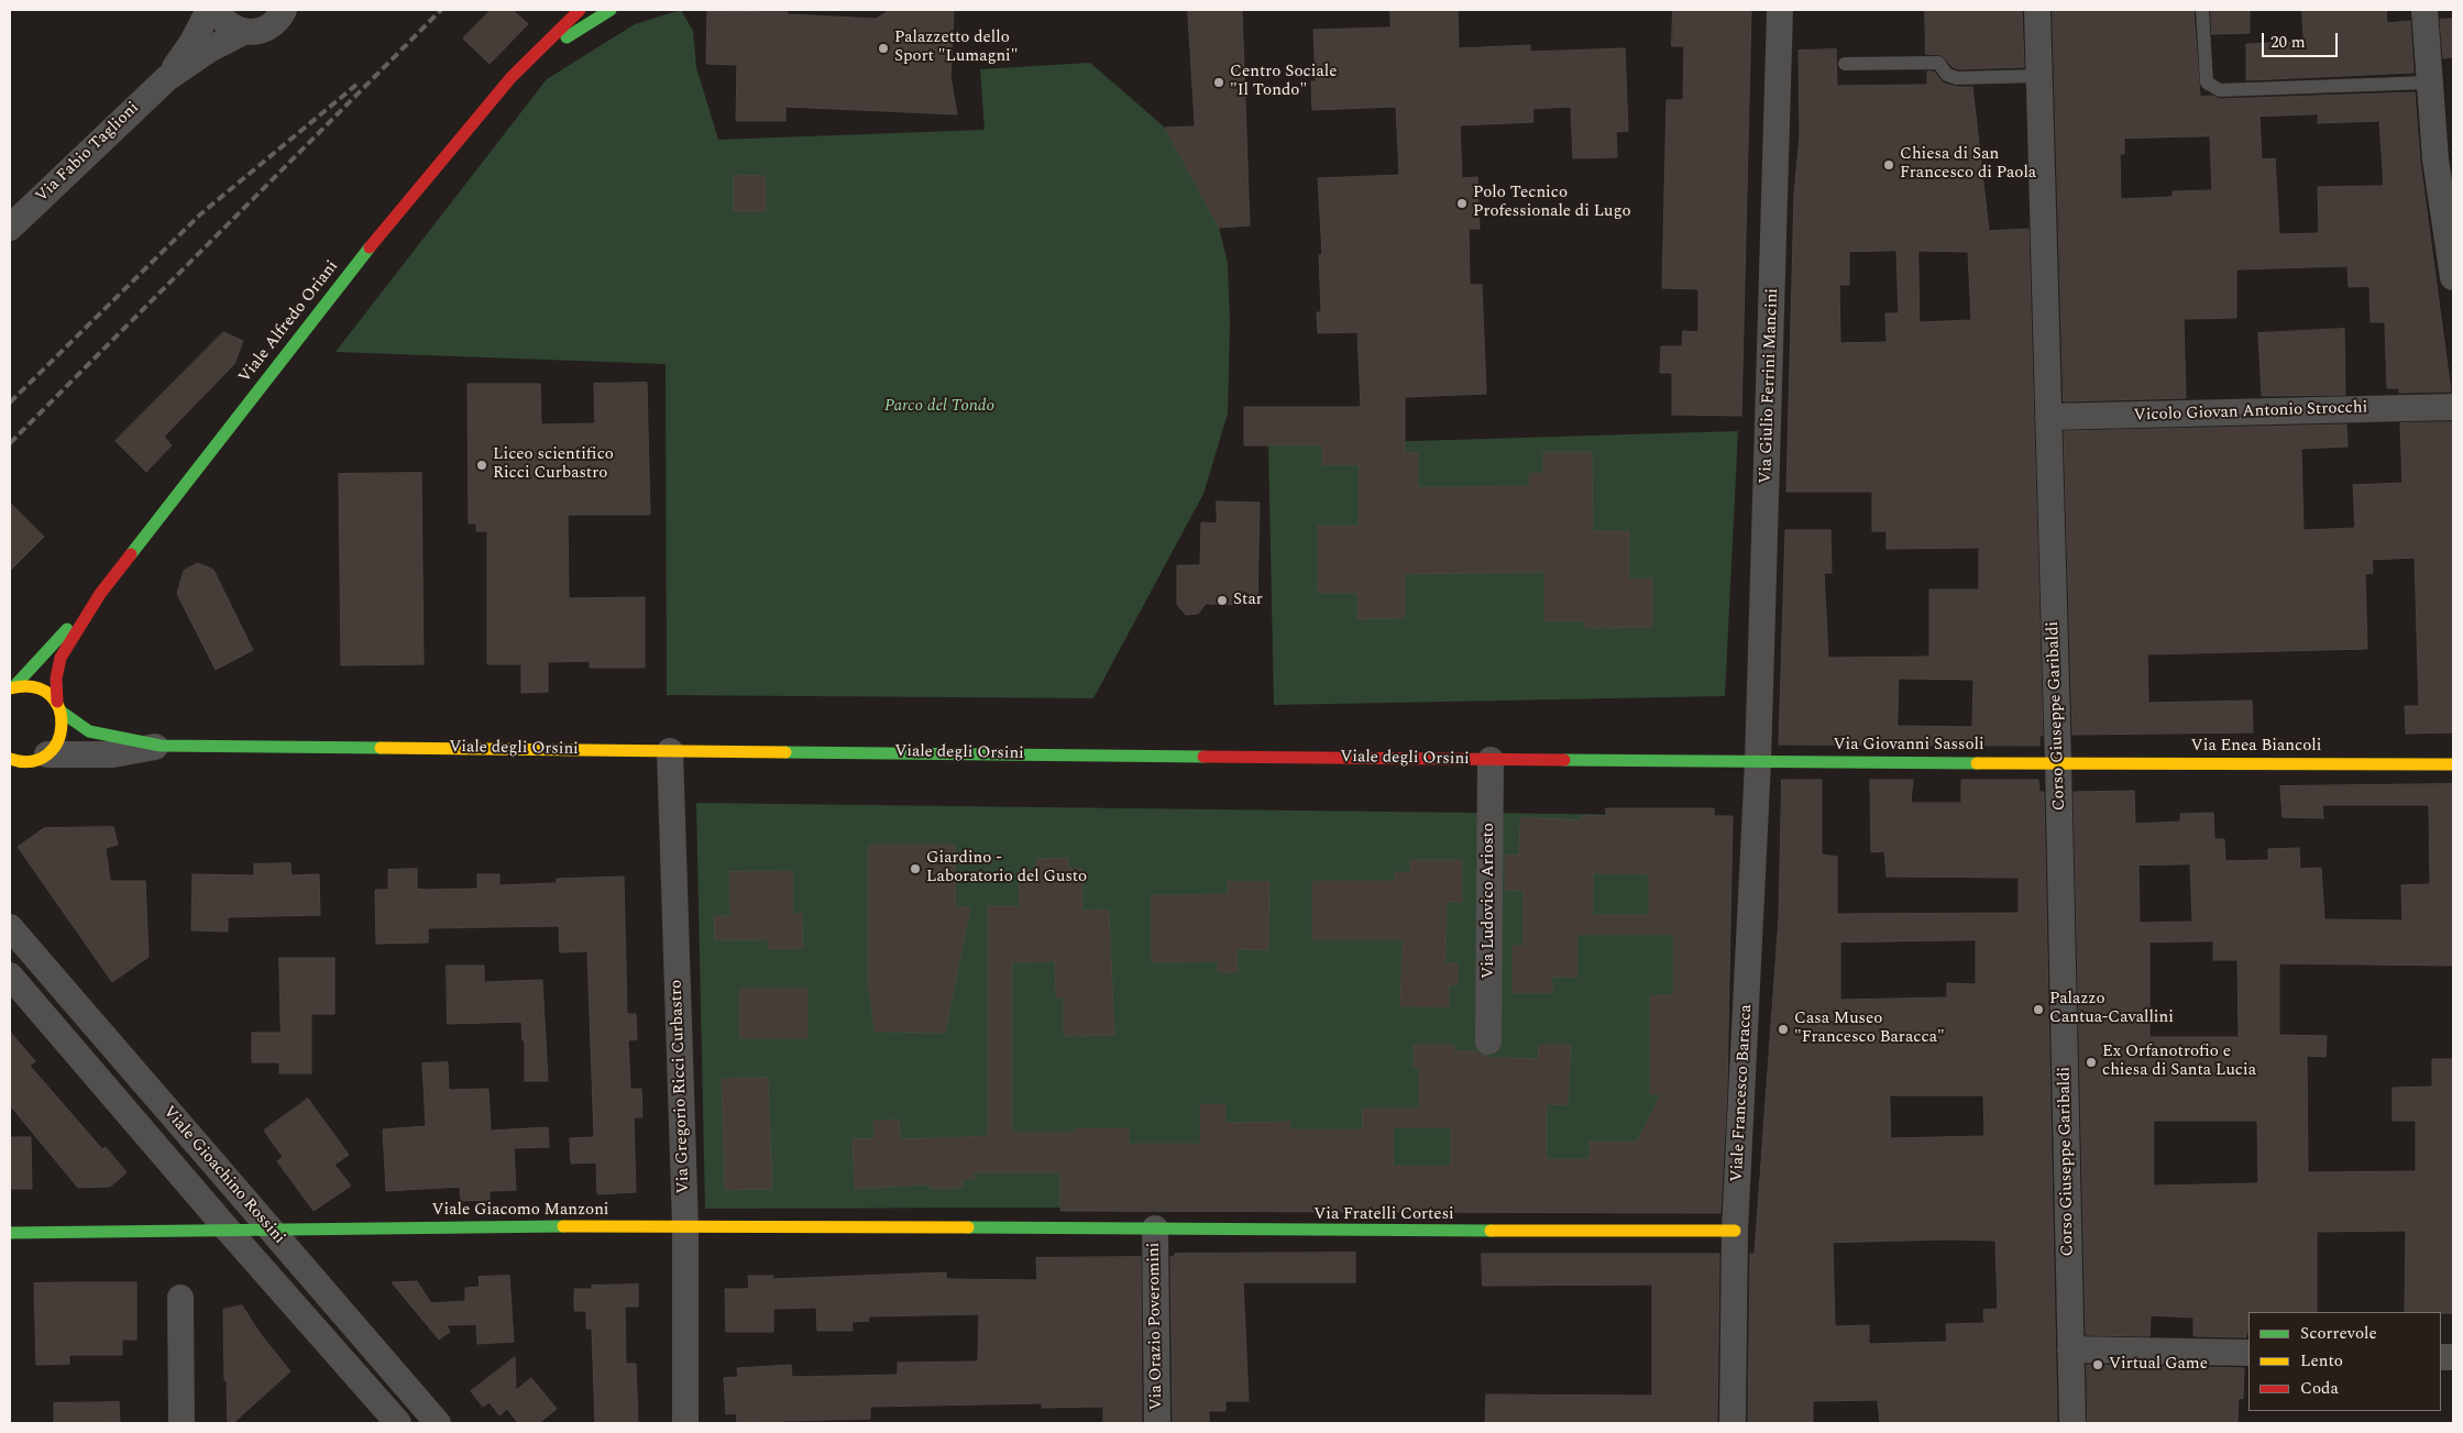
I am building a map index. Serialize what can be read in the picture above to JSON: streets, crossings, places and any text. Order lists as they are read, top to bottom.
{
  "streets": {
    "street": [
      "Via Fabio Taglioni",
      "Viale Alfredo Oriani",
      "Via Giulio Ferrini Mancini",
      "Vicolo Giovan Antonio Strocchi",
      "Corso Giuseppe Garibaldi",
      "Via Giovanni Sassoli",
      "Via Enea Biancoli",
      "Viale degli Orsini",
      "Via Ludovico Ariosto",
      "Via Gregorio Ricci Curbastro",
      "Viale Francesco Baracca",
      "Viale Gioachino Rossini",
      "Viale Giacomo Manzoni",
      "Via Fratelli Cortesi",
      "Via Orazio Poveromini"
    ]
  },
  "crossings": [
    ["Viale Alfredo Oriani", "Viale degli Orsini"],
    ["Via Giulio Ferrini Mancini", "Via Giovanni Sassoli"],
    ["Via Giulio Ferrini Mancini", "Viale degli Orsini"],
    ["Via Giulio Ferrini Mancini", "Viale Francesco Baracca"],
    ["Vicolo Giovan Antonio Strocchi", "Corso Giuseppe Garibaldi"],
    ["Corso Giuseppe Garibaldi", "Via Giovanni Sassoli"],
    ["Corso Giuseppe Garibaldi", "Via Enea Biancoli"],
    ["Via Giovanni Sassoli", "Via Enea Biancoli"],
    ["Via Giovanni Sassoli", "Viale degli Orsini"],
    ["Via Giovanni Sassoli", "Viale Francesco Baracca"],
    ["Viale degli Orsini", "Via Ludovico Ariosto"],
    ["Viale degli Orsini", "Via Gregorio Ricci Curbastro"],
    ["Viale degli Orsini", "Viale Francesco Baracca"],
    ["Via Gregorio Ricci Curbastro", "Viale Giacomo Manzoni"],
    ["Viale Francesco Baracca", "Via Fratelli Cortesi"],
    ["Viale Gioachino Rossini", "Viale Giacomo Manzoni"],
    ["Viale Giacomo Manzoni", "Via Fratelli Cortesi"],
    ["Via Fratelli Cortesi", "Via Orazio Poveromini"]
  ],
  "parks": ["Parco del Tondo"],
  "places": [
    "Palazzetto dello Sport \"Lumagni\"",
    "Centro Sociale \"Il Tondo\"",
    "Chiesa di San Francesco di Paola",
    "Polo Tecnico Professionale di Lugo",
    "Liceo scientifico Ricci Curbastro",
    "Star",
    "Giardino - Laboratorio del Gusto",
    "Palazzo Cantua-Cavallini",
    "Casa Museo \"Francesco Baracca\"",
    "Ex Orfanotrofio e chiesa di Santa Lucia",
    "Virtual Game"
  ],
  "legend": ["Scorrevole", "Lento", "Coda"],
  "scale_bar": "20 m"
}
